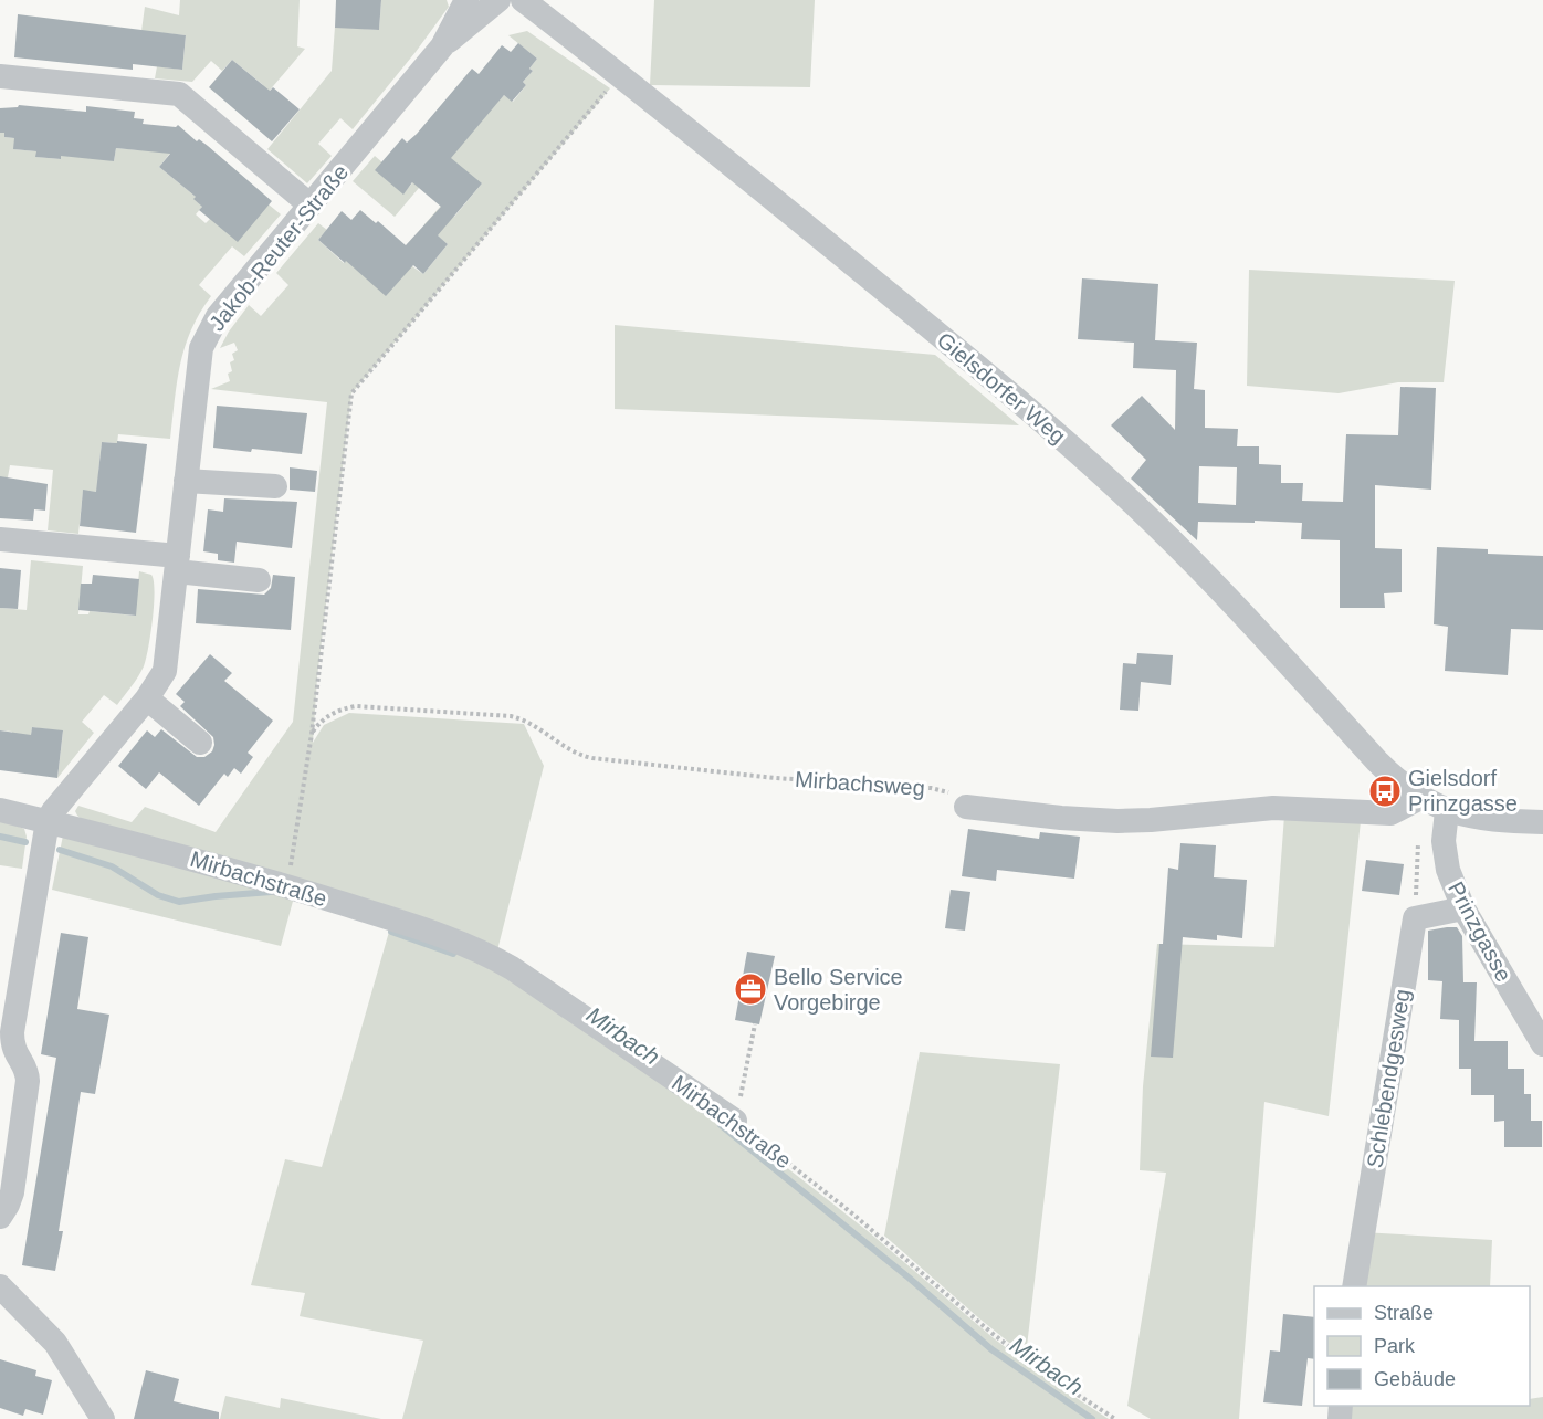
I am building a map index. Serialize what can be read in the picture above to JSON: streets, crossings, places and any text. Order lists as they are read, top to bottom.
{
  "streets": {
    "street": [
      "Jakob-Reuter-Straße",
      "Gielsdorfer Weg",
      "Mirbachstraße",
      "Prinzgasse",
      "Schlebendgesweg"
    ],
    "path": ["Mirbachsweg"]
  },
  "crossings": [
    ["Jakob-Reuter-Straße", "Mirbachstraße"],
    ["Gielsdorfer Weg", "Prinzgasse"]
  ],
  "water": ["Mirbach"],
  "places": {
    "bus stop": ["Gielsdorf Prinzgasse"],
    "office": ["Bello Service Vorgebirge"]
  },
  "legend": ["Straße", "Park", "Gebäude"]
}
